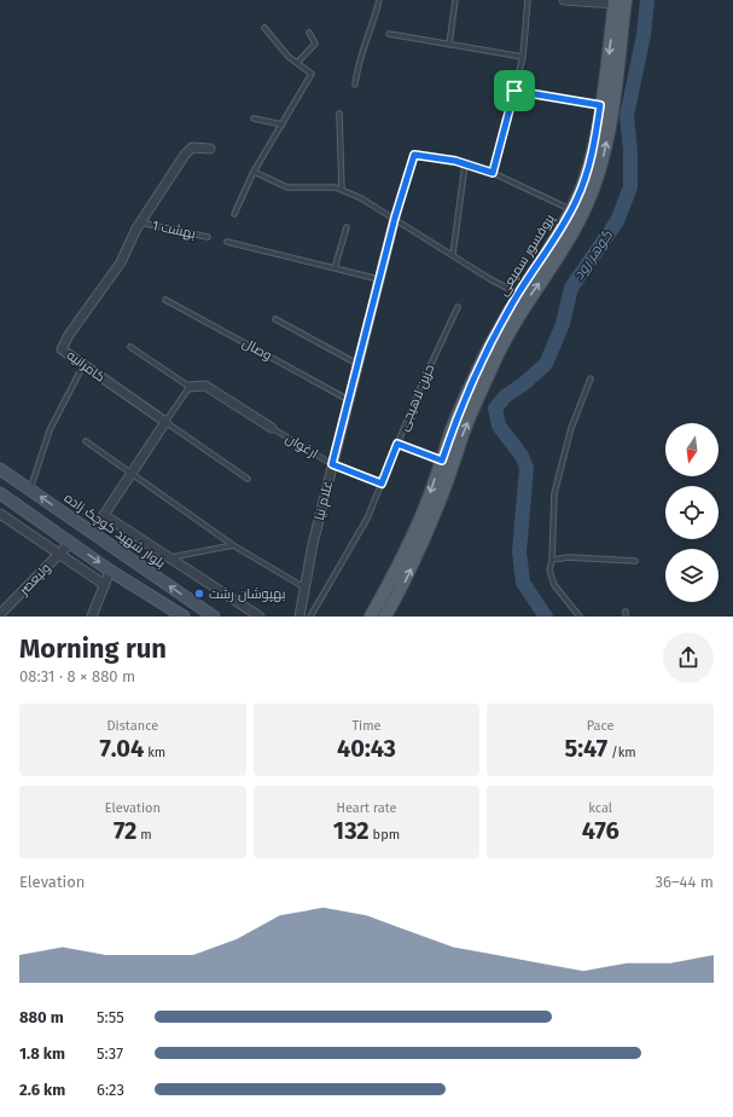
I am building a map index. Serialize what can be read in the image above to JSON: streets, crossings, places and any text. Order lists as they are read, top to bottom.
{
  "streets": {
    "main road": ["پروفسور سمیعی", "بلوار شهید کوچک زاده"],
    "street": ["کامرانیه", "غلام نیا", "ولیعصر"],
    "lane": [
      "بهشت 1",
      "وصال",
      "حزین لاهیجی",
      "ارغوان"
    ]
  },
  "crossings": [
    ["بهشت 1", "کامرانیه"],
    ["پروفسور سمیعی", "غلام نیا"],
    ["وصال", "غلام نیا"],
    ["حزین لاهیجی", "ارغوان"],
    ["ارغوان", "غلام نیا"]
  ],
  "water": ["گوهر رود"],
  "places": ["بهپوشان رشت"],
  "north": "bottom",
  "page": {
    "heading": ["Morning run", "08:31 · 8 × 880 m"],
    "stats": [
      ["Distance", "7.04 km"],
      ["Time", "40:43"],
      ["Pace", "5:47 /km"],
      ["Elevation", "72 m"],
      ["Heart rate", "132 bpm"],
      ["kcal", "476"]
    ],
    "chart": ["Elevation", "36–44 m"],
    "list": [
      {
        "name": "880 m",
        "note": "5:55"
      },
      {
        "name": "1.8 km",
        "note": "5:37"
      },
      {
        "name": "2.6 km",
        "note": "6:23"
      }
    ]
  }
}
